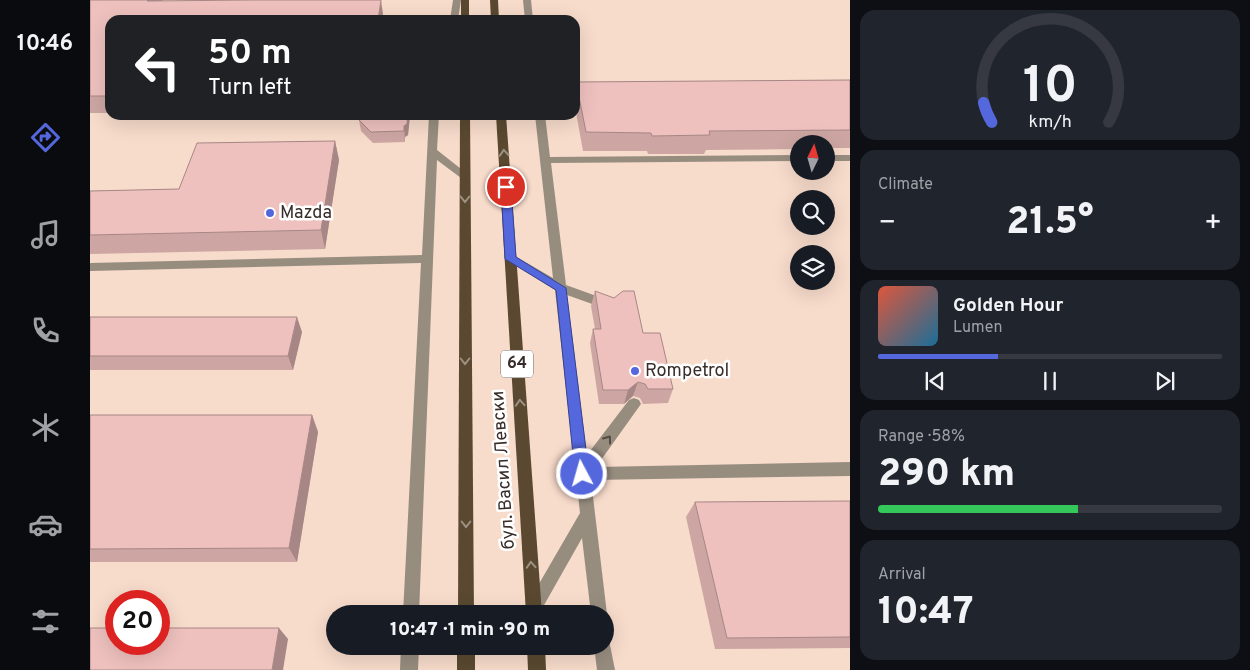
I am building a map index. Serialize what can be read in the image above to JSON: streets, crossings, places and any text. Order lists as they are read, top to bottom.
{
  "streets": {
    "main road": ["64", "бул. Васил Левски"]
  },
  "places": ["Mazda", "Rompetrol"],
  "north": "top",
  "page": {
    "tabs": "10:46",
    "turn": ["50 m", "Turn left"],
    "tile": [
      "Climate",
      ["Range · 58%", "290 km"],
      ["Arrival", "10:47"]
    ],
    "heat": ["−", "21.5°", "+"],
    "song": ["Golden Hour", "Lumen"],
    "limit": "20",
    "trip": "10:47 · 1 min · 90 m",
    "gauge": ["10", "km/h"]
  }
}
